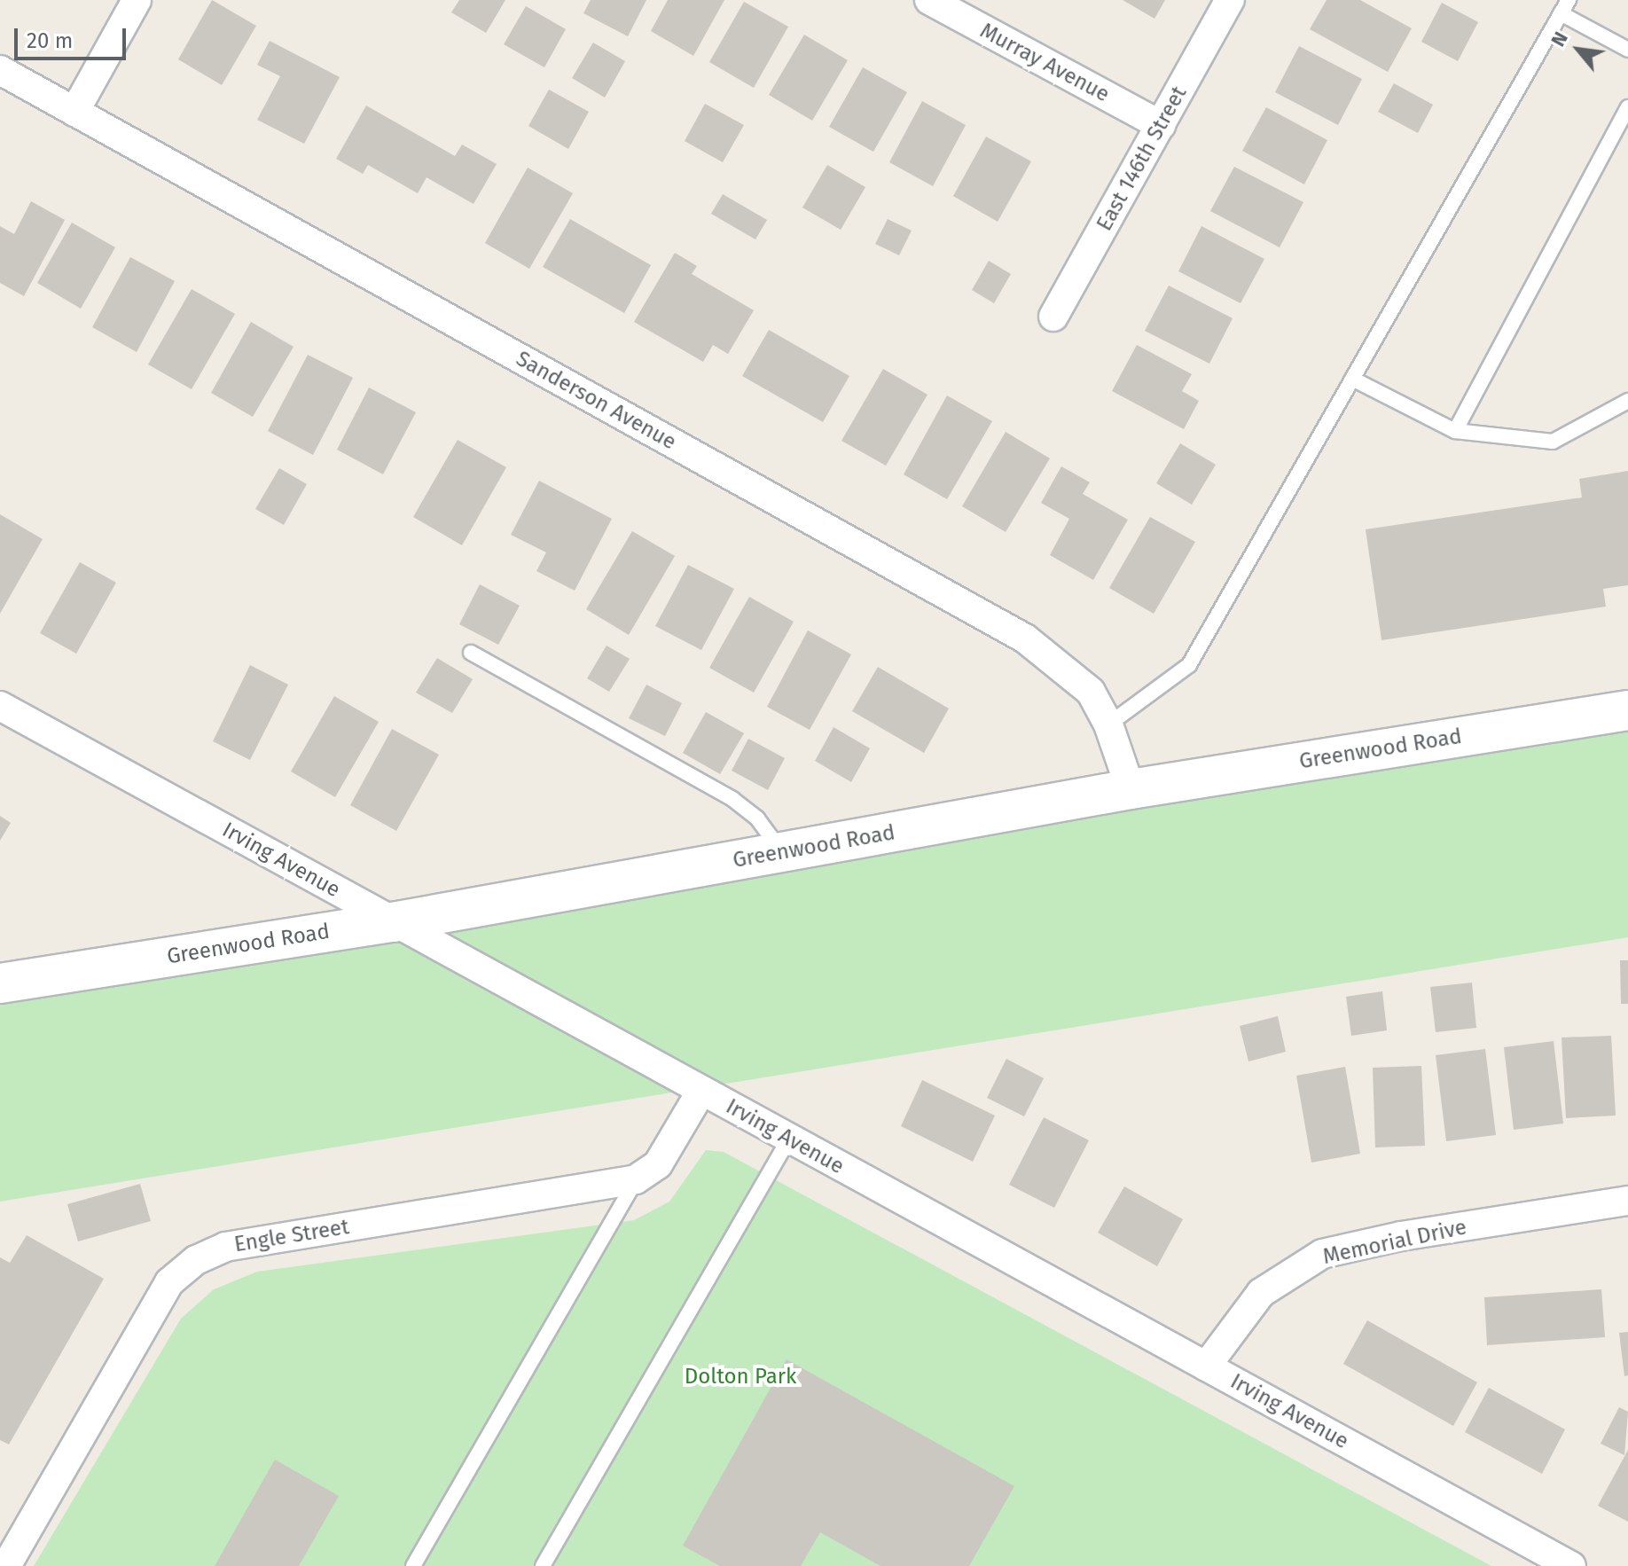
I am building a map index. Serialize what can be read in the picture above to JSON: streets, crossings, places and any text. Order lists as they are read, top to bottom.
{
  "streets": {
    "street": [
      "Murray Avenue",
      "East 146th Street",
      "Sanderson Avenue",
      "Greenwood Road",
      "Irving Avenue",
      "Engle Street",
      "Memorial Drive"
    ]
  },
  "crossings": [
    ["Murray Avenue", "East 146th Street"],
    ["Sanderson Avenue", "Greenwood Road"],
    ["Greenwood Road", "Irving Avenue"],
    ["Irving Avenue", "Memorial Drive"]
  ],
  "parks": ["Dolton Park"],
  "scale_bar": "20 m",
  "north": "top left"
}
